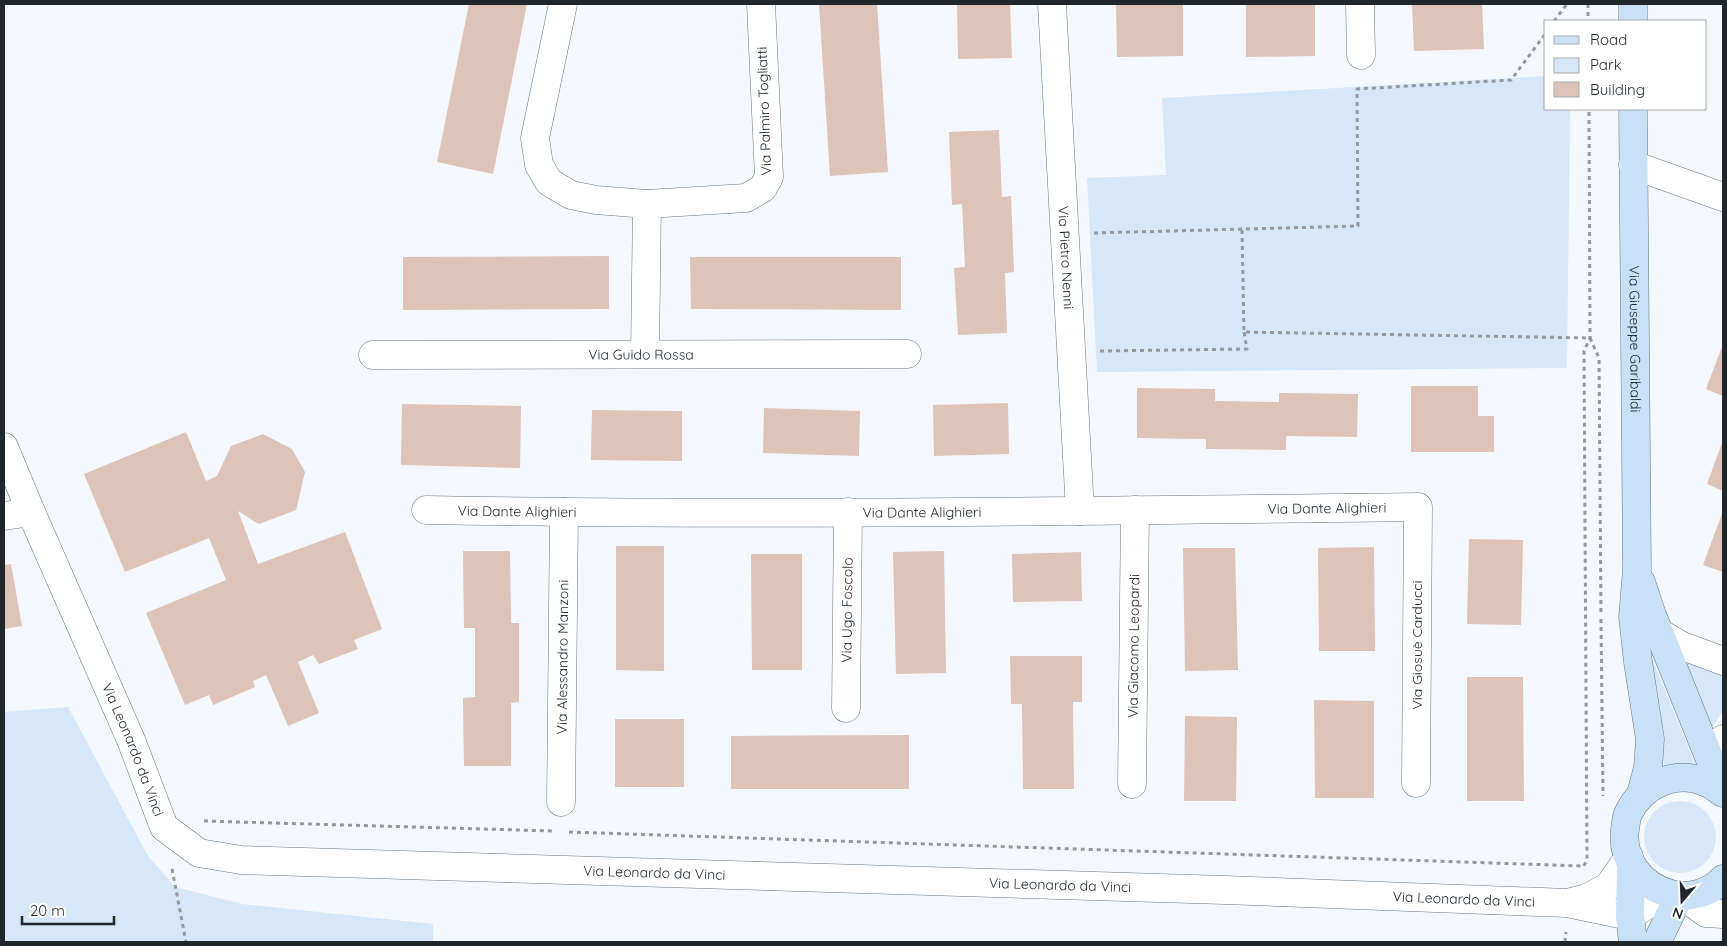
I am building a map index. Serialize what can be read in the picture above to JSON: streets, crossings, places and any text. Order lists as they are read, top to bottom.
{
  "streets": {
    "main road": ["Via Giuseppe Garibaldi"],
    "street": [
      "Via Palmiro Togliatti",
      "Via Pietro Nenni",
      "Via Guido Rossa",
      "Via Dante Alighieri",
      "Via Ugo Foscolo",
      "Via Giosuè Carducci",
      "Via Giacomo Leopardi",
      "Via Alessandro Manzoni",
      "Via Leonardo da Vinci"
    ]
  },
  "crossings": [
    ["Via Pietro Nenni", "Via Dante Alighieri"],
    ["Via Dante Alighieri", "Via Ugo Foscolo"],
    ["Via Dante Alighieri", "Via Giosuè Carducci"],
    ["Via Dante Alighieri", "Via Giacomo Leopardi"],
    ["Via Dante Alighieri", "Via Alessandro Manzoni"]
  ],
  "legend": ["Road", "Park", "Building"],
  "scale_bar": "20 m",
  "north": "bottom"
}
